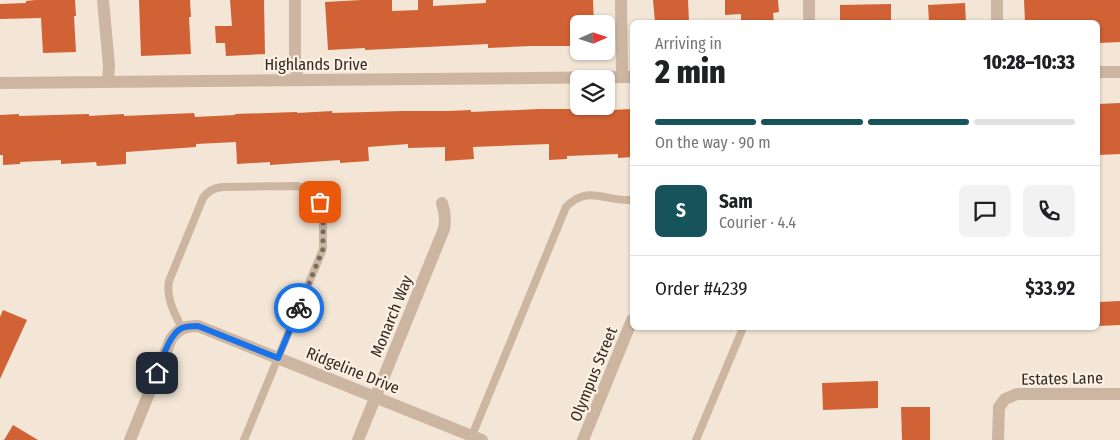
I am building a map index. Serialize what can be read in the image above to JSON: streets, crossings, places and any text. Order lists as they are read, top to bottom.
{
  "streets": {
    "street": [
      "Highlands Drive",
      "Monarch Way",
      "Ridgeline Drive",
      "Olympus Street",
      "Estates Lane"
    ]
  },
  "crossings": [
    ["Monarch Way", "Ridgeline Drive"]
  ],
  "north": "right",
  "page": {
    "heading": ["2 min", "Arriving in", "10:28–10:33"],
    "panel": [
      "Sam",
      "Courier · 4.4",
      "Order #4239",
      "$33.92"
    ],
    "bar": "On the way · 90 m",
    "round": "S"
  }
}
